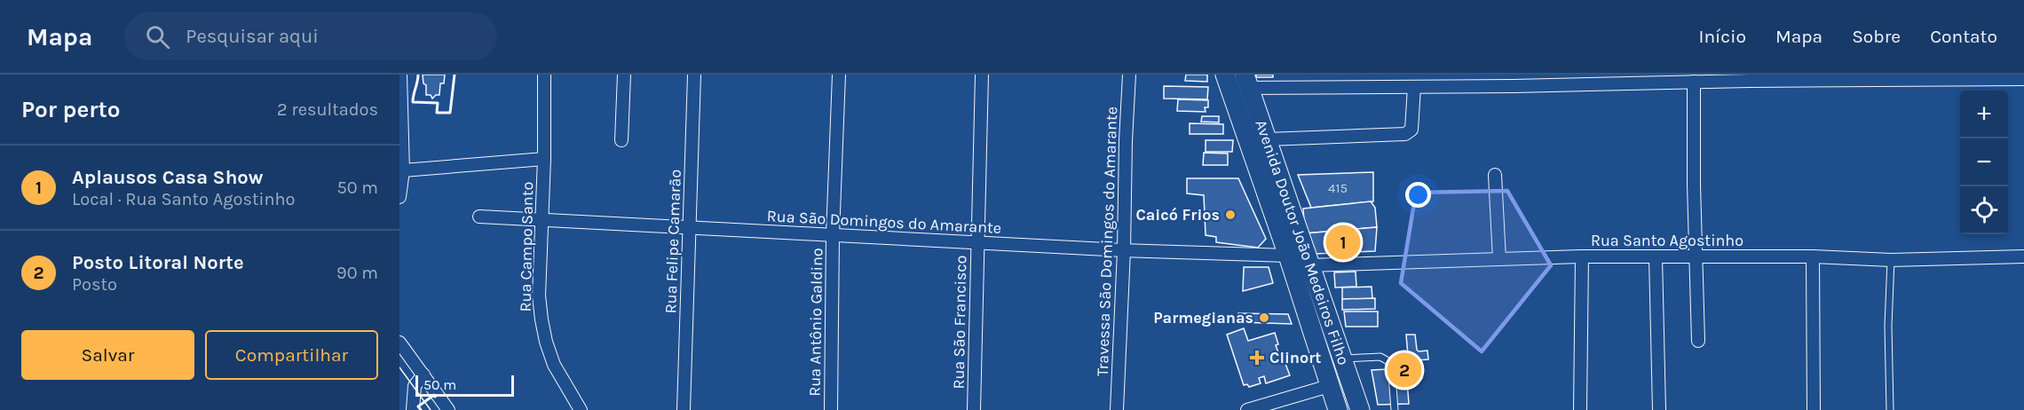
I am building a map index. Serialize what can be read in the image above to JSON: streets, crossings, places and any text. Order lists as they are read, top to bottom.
{
  "streets": {
    "main road": ["Avenida Doutor João Medeiros Filho"],
    "street": [
      "Rua São Domingos do Amarante",
      "Rua Santo Agostinho",
      "Rua Felipe Camarão",
      "Travessa São Domingos do Amarante",
      "Rua Campo Santo",
      "Rua Antônio Galdino",
      "Rua São Francisco"
    ]
  },
  "crossings": [
    ["Rua São Domingos do Amarante", "Rua Felipe Camarão"],
    ["Rua São Domingos do Amarante", "Travessa São Domingos do Amarante"],
    ["Rua São Domingos do Amarante", "Avenida Doutor João Medeiros Filho"],
    ["Rua São Domingos do Amarante", "Rua Campo Santo"],
    ["Rua São Domingos do Amarante", "Rua Antônio Galdino"],
    ["Rua São Domingos do Amarante", "Rua São Francisco"],
    ["Rua Santo Agostinho", "Avenida Doutor João Medeiros Filho"]
  ],
  "places": {
    "other": ["Caicó Frios", "Parmegianas"],
    "health": ["Clinort"]
  },
  "house_numbers": ["415"],
  "scale_bar": "50 m",
  "page": {
    "header": "Mapa",
    "search": "Pesquisar aqui",
    "nav": [
      "Início",
      "Mapa",
      "Sobre",
      "Contato"
    ],
    "heading": ["Por perto", "2 resultados"],
    "map_buttons": ["+", "−"],
    "list": [
      {
        "mark": "1",
        "name": "Aplausos Casa Show",
        "note": "Local · Rua Santo Agostinho",
        "value": "50 m"
      },
      {
        "mark": "2",
        "name": "Posto Litoral Norte",
        "note": "Posto",
        "value": "90 m"
      }
    ],
    "pins": ["1", "2"],
    "buttons": ["Salvar", "Compartilhar"],
    "scale": "50 m"
  }
}
